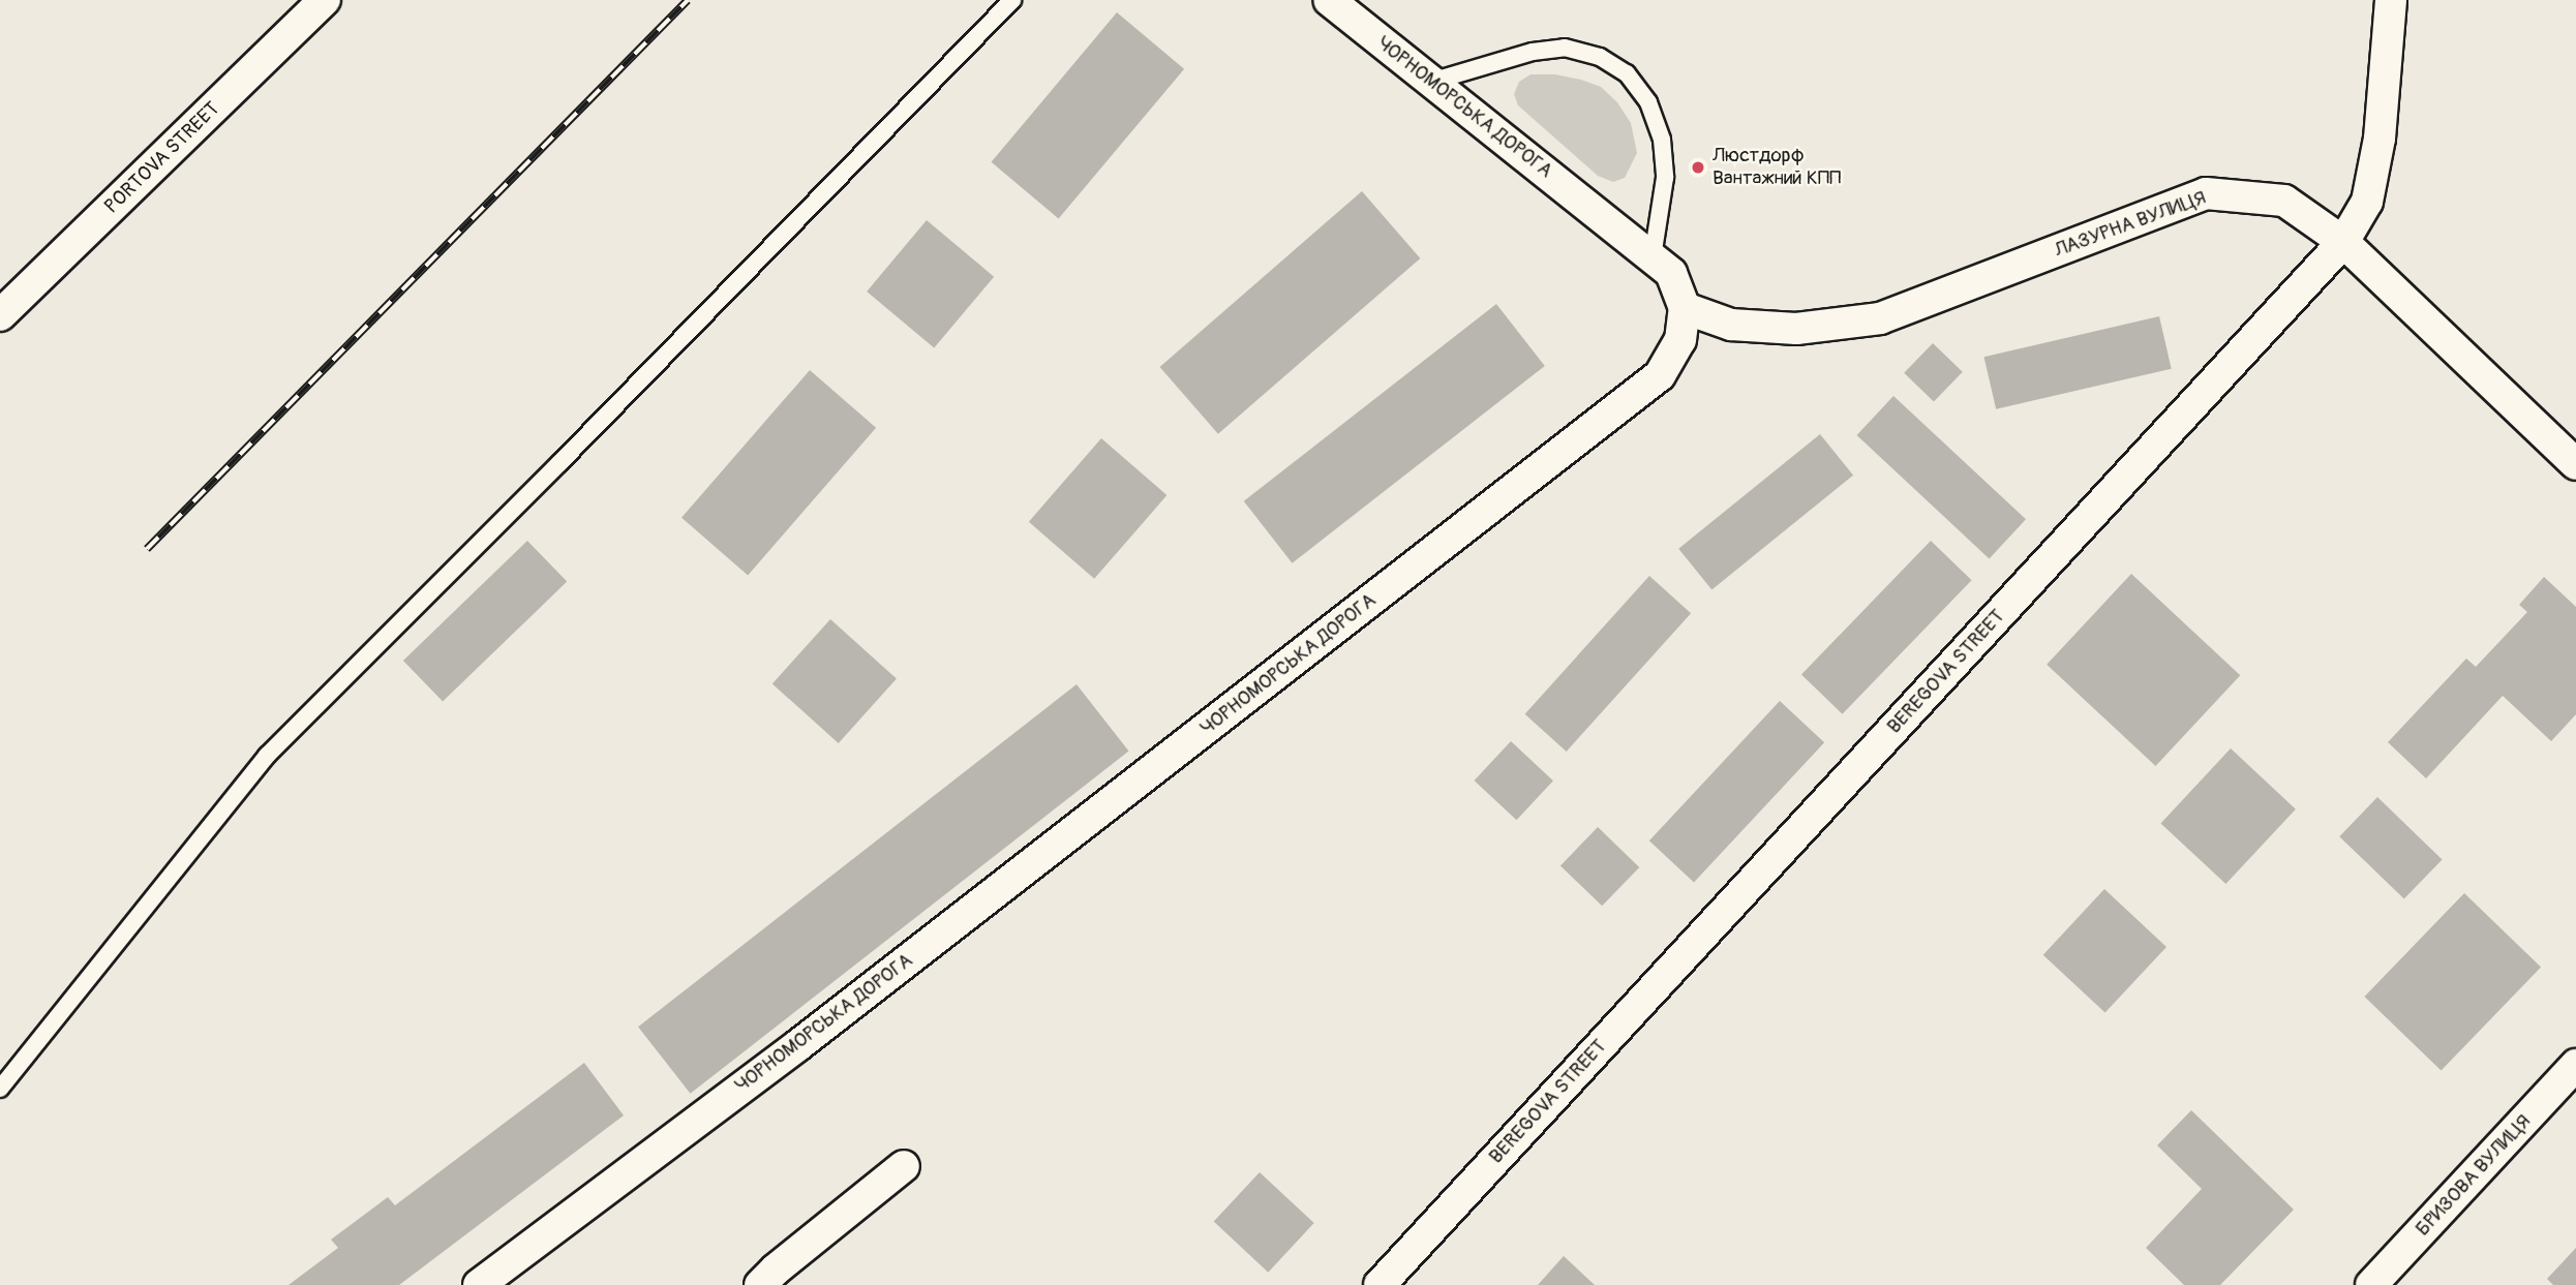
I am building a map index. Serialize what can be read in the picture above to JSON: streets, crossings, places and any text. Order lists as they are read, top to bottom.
{
  "streets": {
    "street": [
      "ЧОРНОМОРСЬКА ДОРОГА",
      "PORTOVA STREET",
      "ЛАЗУРНА ВУЛИЦЯ",
      "BEREGOVA STREET",
      "БРИЗОВА ВУЛИЦЯ"
    ]
  },
  "crossings": [
    ["ЧОРНОМОРСЬКА ДОРОГА", "ЛАЗУРНА ВУЛИЦЯ"],
    ["ЛАЗУРНА ВУЛИЦЯ", "BEREGOVA STREET"]
  ],
  "places": ["Люстдорф Вантажний КПП"]
}
